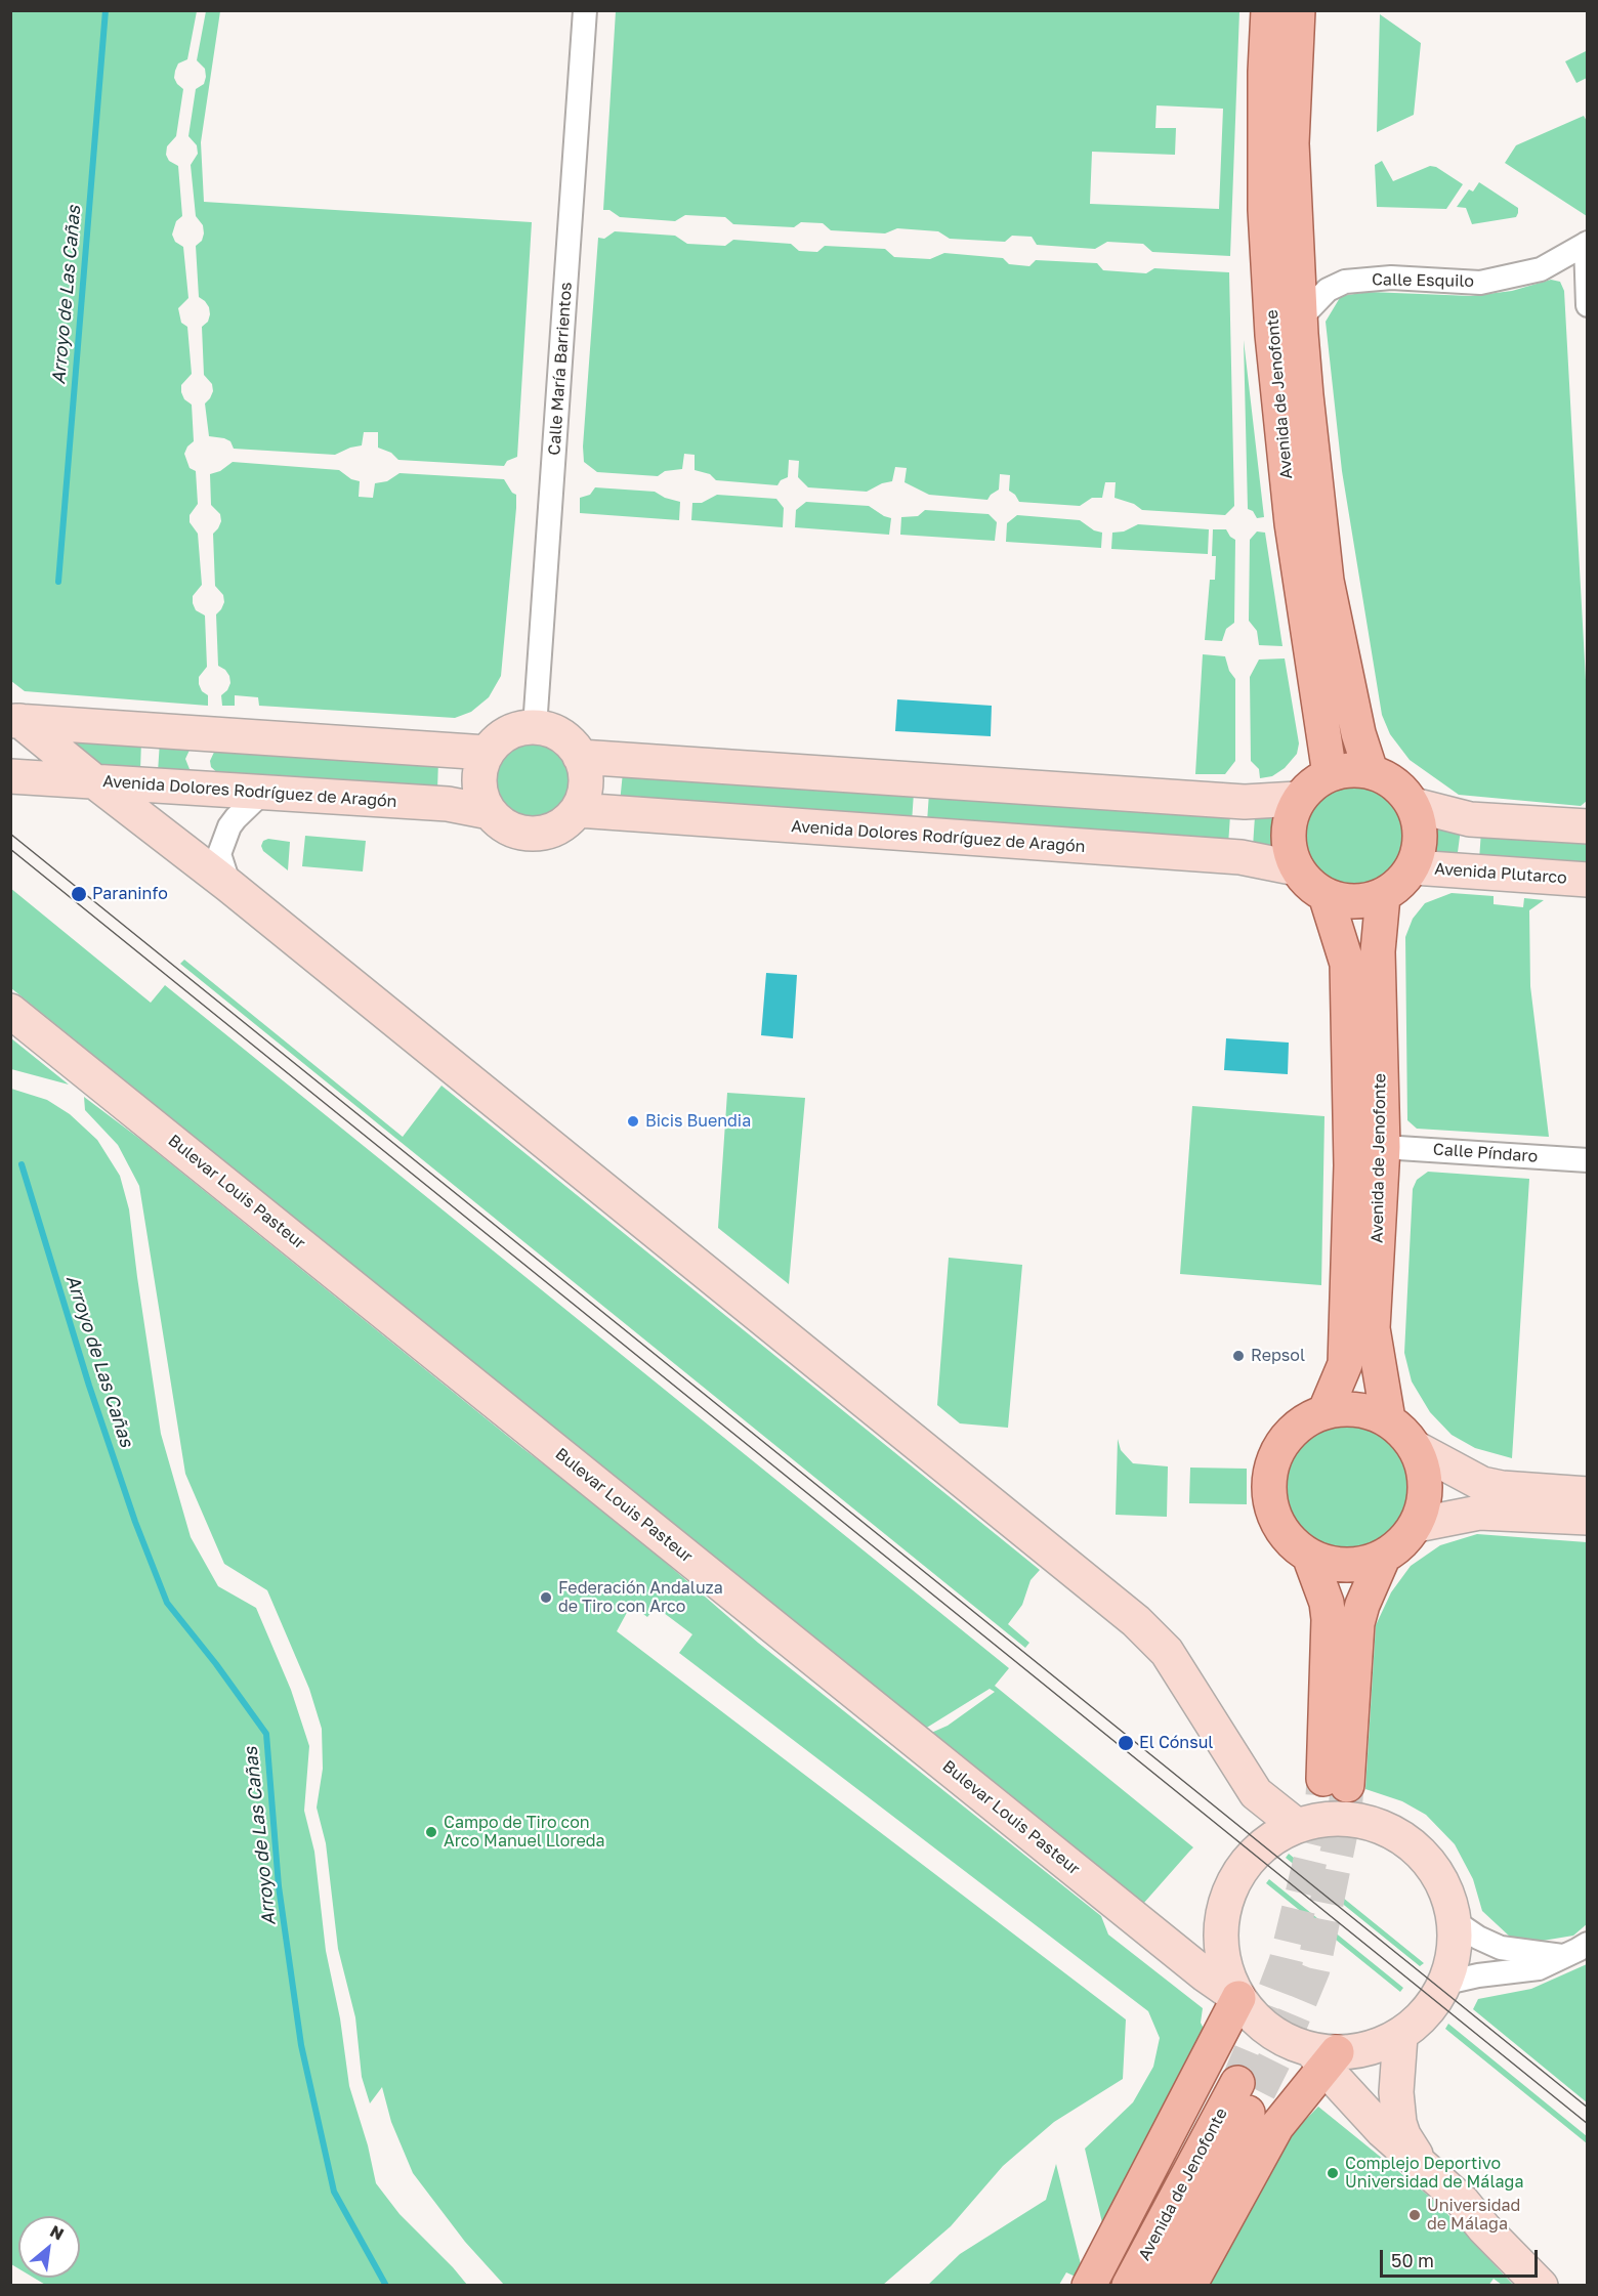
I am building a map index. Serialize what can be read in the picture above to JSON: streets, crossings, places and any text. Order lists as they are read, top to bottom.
{
  "streets": {
    "main road": ["Avenida de Jenofonte"],
    "street": [
      "Calle Esquilo",
      "Calle María Barrientos",
      "Avenida Dolores Rodríguez de Aragón",
      "Avenida Plutarco",
      "Calle Píndaro",
      "Bulevar Louis Pasteur"
    ]
  },
  "crossings": [
    ["Calle Esquilo", "Avenida de Jenofonte"],
    ["Calle María Barrientos", "Avenida Dolores Rodríguez de Aragón"],
    ["Avenida de Jenofonte", "Avenida Dolores Rodríguez de Aragón"],
    ["Avenida de Jenofonte", "Avenida Plutarco"],
    ["Avenida de Jenofonte", "Calle Píndaro"],
    ["Avenida Dolores Rodríguez de Aragón", "Avenida Plutarco"]
  ],
  "water": ["Arroyo de Las Cañas"],
  "places": [
    "Paraninfo",
    "Bicis Buendia",
    "Repsol",
    "Federación Andaluza de Tiro con Arco",
    "El Cónsul",
    "Campo de Tiro con Arco Manuel Lloreda",
    "Complejo Deportivo Universidad de Málaga",
    "Universidad de Málaga"
  ],
  "scale_bar": "50 m",
  "north": "top right"
}
